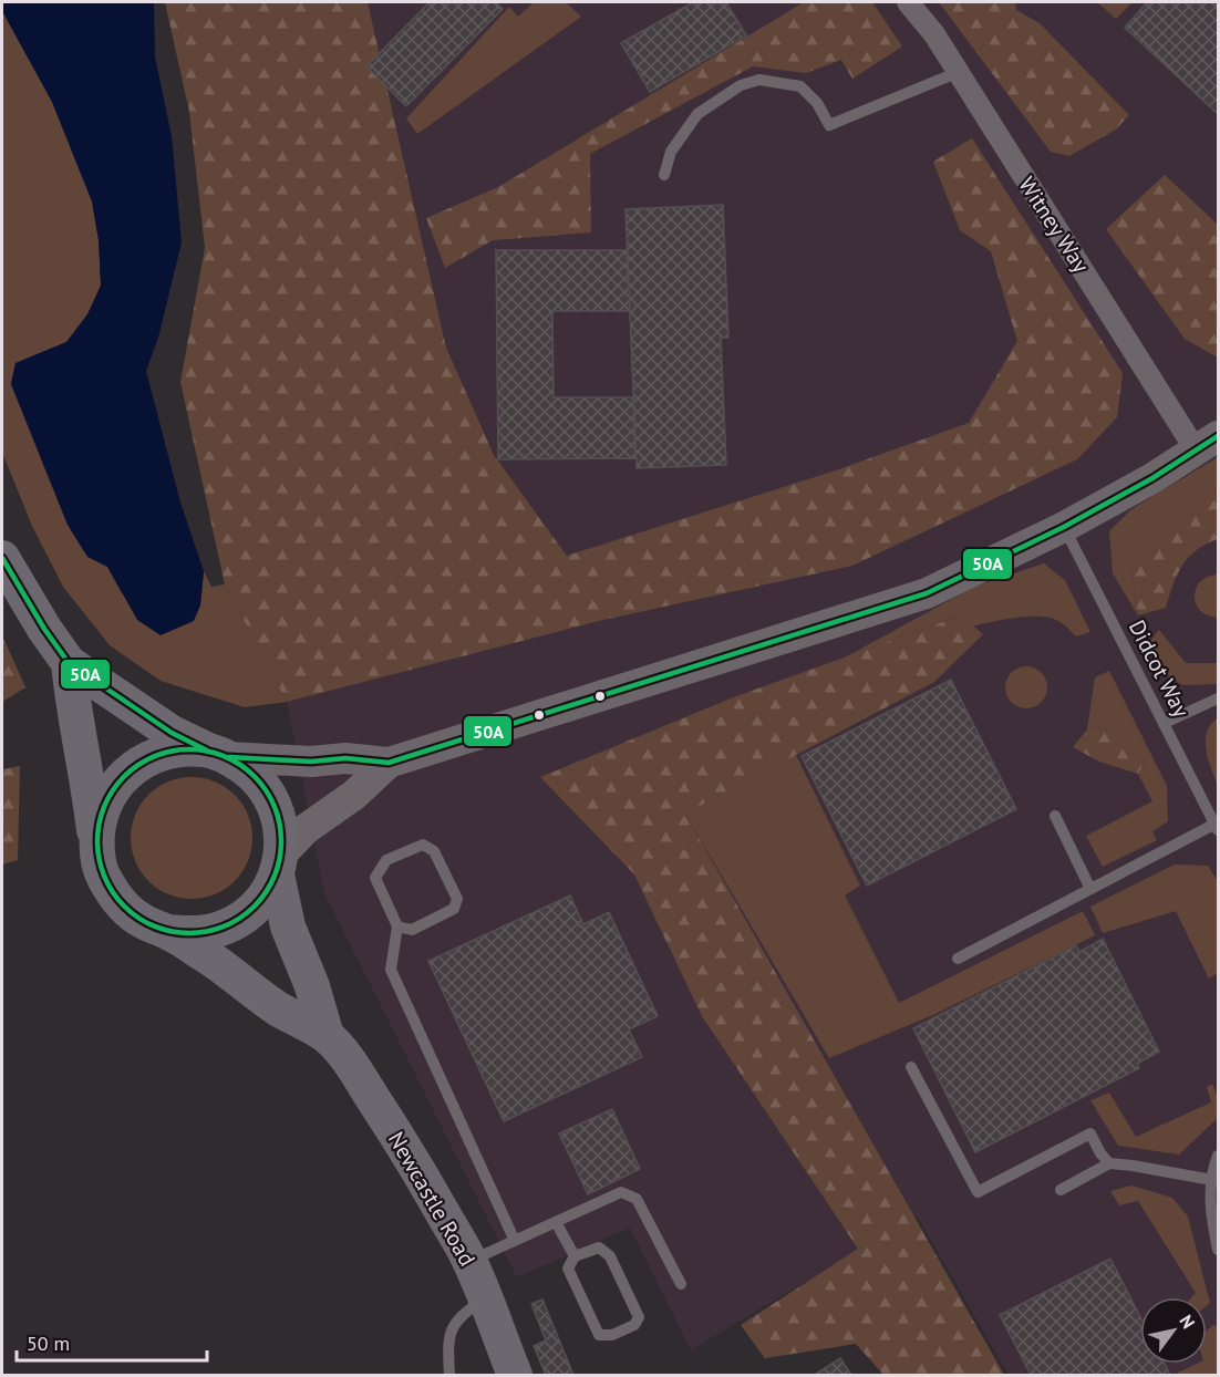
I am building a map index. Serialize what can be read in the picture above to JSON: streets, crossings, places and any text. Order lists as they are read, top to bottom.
{
  "streets": {
    "main road": ["Newcastle Road"],
    "street": ["Witney Way"],
    "lane": ["Didcot Way"]
  },
  "lines": ["transit line 50A"],
  "scale_bar": "50 m",
  "north": "top right"
}
